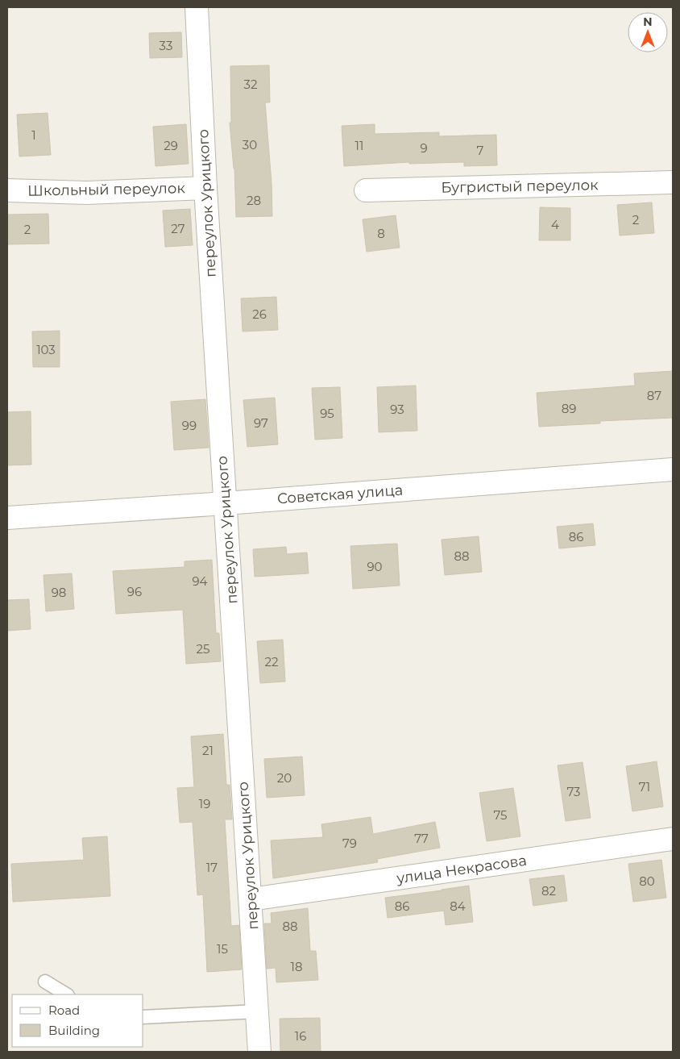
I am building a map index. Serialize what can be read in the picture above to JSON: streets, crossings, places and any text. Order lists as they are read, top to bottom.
{
  "streets": {
    "street": [
      "Бугристый переулок",
      "Школьный переулок",
      "переулок Урицкого",
      "Советская улица",
      "улица Некрасова"
    ]
  },
  "crossings": [
    ["Школьный переулок", "переулок Урицкого"],
    ["переулок Урицкого", "Советская улица"],
    ["переулок Урицкого", "улица Некрасова"]
  ],
  "house_numbers": [
    "33",
    "32",
    "1",
    "30",
    "29",
    "11",
    "9",
    "7",
    "28",
    "2",
    "4",
    "27",
    "2",
    "8",
    "26",
    "103",
    "87",
    "89",
    "93",
    "95",
    "97",
    "99",
    "86",
    "88",
    "90",
    "94",
    "96",
    "98",
    "25",
    "22",
    "21",
    "20",
    "71",
    "73",
    "19",
    "75",
    "77",
    "79",
    "17",
    "80",
    "82",
    "86",
    "84",
    "88",
    "15",
    "18",
    "16"
  ],
  "legend": ["Road", "Building"],
  "north": "top"
}
